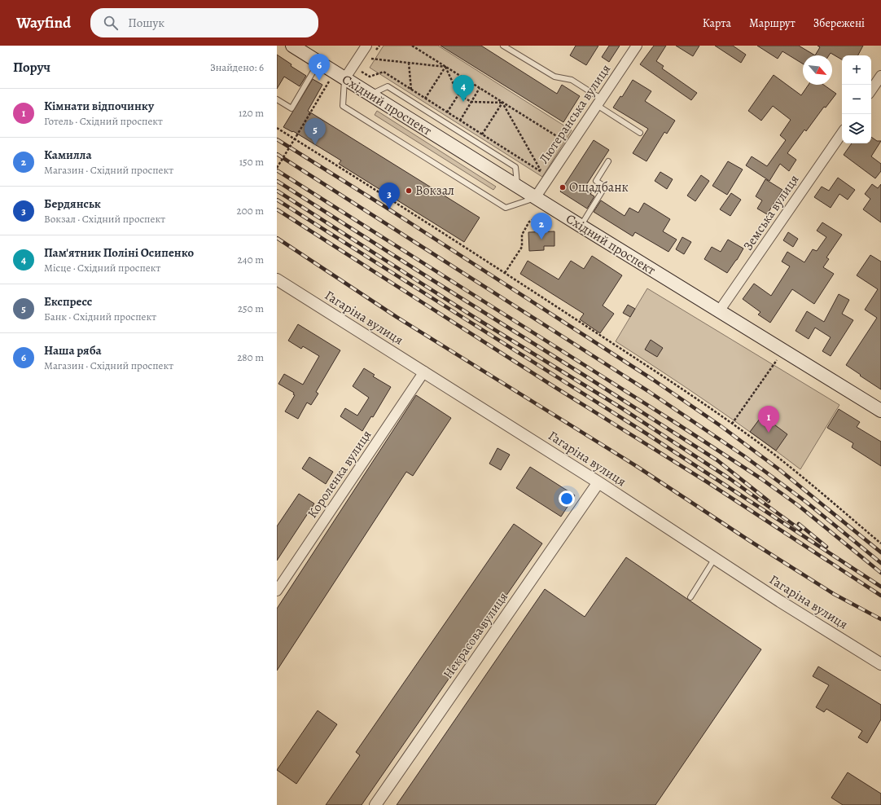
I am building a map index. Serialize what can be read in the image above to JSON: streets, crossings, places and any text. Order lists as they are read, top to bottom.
{
  "streets": {
    "main road": ["Східний проспект"],
    "street": [
      "Лютеранська вулиця",
      "Земська вулиця",
      "Гагаріна вулиця",
      "Короленка вулиця",
      "Некрасова вулиця"
    ]
  },
  "crossings": [
    ["Східний проспект", "Лютеранська вулиця"],
    ["Східний проспект", "Земська вулиця"],
    ["Гагаріна вулиця", "Короленка вулиця"],
    ["Гагаріна вулиця", "Некрасова вулиця"]
  ],
  "places": ["Ощадбанк", "Вокзал"],
  "north": "bottom right",
  "page": {
    "header": "Wayfind",
    "search": "Пошук",
    "nav": ["Карта", "Маршрут", "Збережені"],
    "heading": ["Поруч", "Знайдено: 6"],
    "pins": [
      "6",
      "4",
      "5",
      "3",
      "2",
      "1"
    ],
    "map_buttons": ["+", "−"],
    "list": [
      {
        "mark": "1",
        "name": "Кімнати відпочинку",
        "note": "Готель · Східний проспект",
        "value": "120 m"
      },
      {
        "mark": "2",
        "name": "Камилла",
        "note": "Магазин · Східний проспект",
        "value": "150 m"
      },
      {
        "mark": "3",
        "name": "Бердянськ",
        "note": "Вокзал · Східний проспект",
        "value": "200 m"
      },
      {
        "mark": "4",
        "name": "Пам'ятник Поліні Осипенко",
        "note": "Місце · Східний проспект",
        "value": "240 m"
      },
      {
        "mark": "5",
        "name": "Експресс",
        "note": "Банк · Східний проспект",
        "value": "250 m"
      },
      {
        "mark": "6",
        "name": "Наша ряба",
        "note": "Магазин · Східний проспект",
        "value": "280 m"
      }
    ]
  }
}
